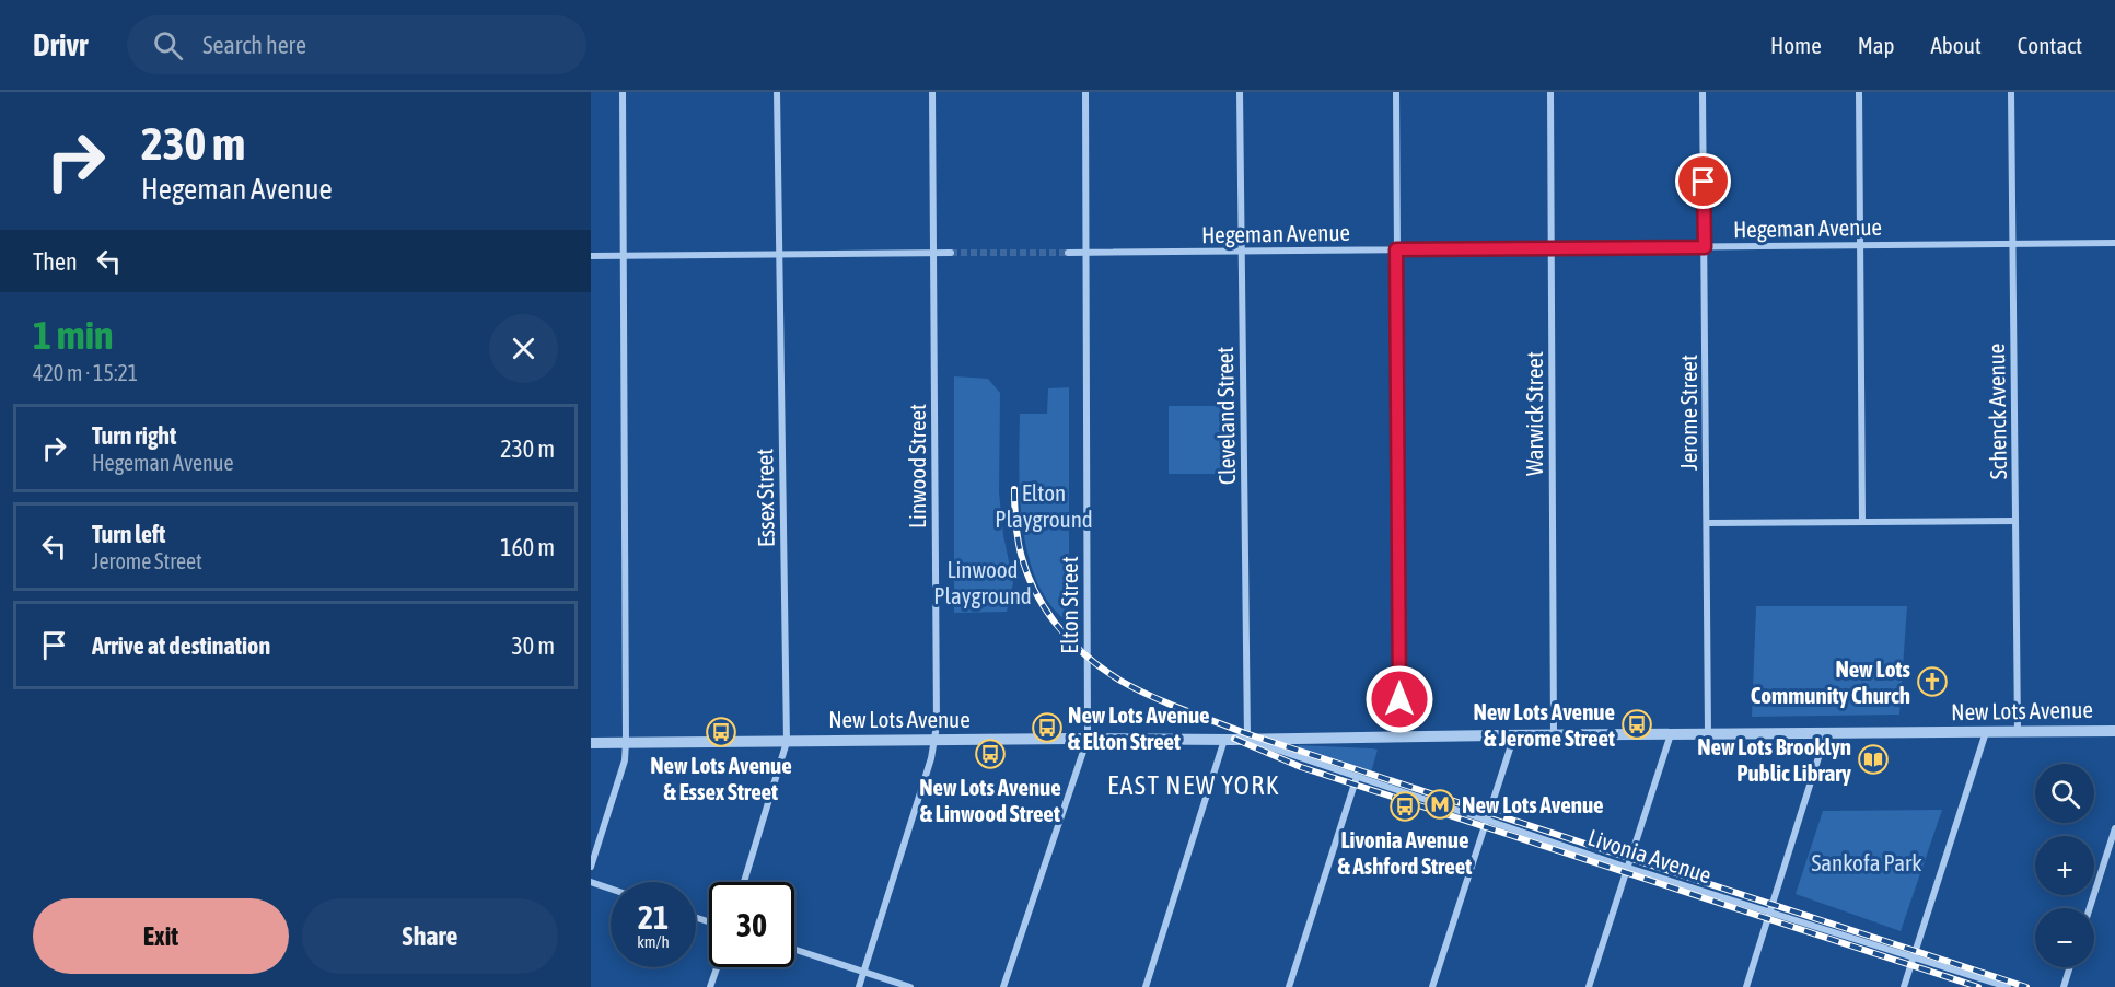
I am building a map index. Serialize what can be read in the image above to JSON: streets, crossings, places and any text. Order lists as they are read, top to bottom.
{
  "streets": {
    "street": [
      "Hegeman Avenue",
      "Schenck Avenue",
      "Jerome Street",
      "Warwick Street",
      "Cleveland Street",
      "Linwood Street",
      "Essex Street",
      "Elton Street",
      "New Lots Avenue",
      "Livonia Avenue"
    ]
  },
  "crossings": [
    ["Hegeman Avenue", "Schenck Avenue"],
    ["Hegeman Avenue", "Jerome Street"],
    ["Hegeman Avenue", "Warwick Street"],
    ["Hegeman Avenue", "Cleveland Street"],
    ["Hegeman Avenue", "Elton Street"],
    ["Schenck Avenue", "New Lots Avenue"],
    ["Jerome Street", "New Lots Avenue"],
    ["Warwick Street", "New Lots Avenue"],
    ["Cleveland Street", "New Lots Avenue"],
    ["Cleveland Street", "Livonia Avenue"],
    ["Linwood Street", "New Lots Avenue"],
    ["Essex Street", "New Lots Avenue"],
    ["Elton Street", "New Lots Avenue"],
    ["New Lots Avenue", "Livonia Avenue"]
  ],
  "districts": ["EAST NEW YORK"],
  "parks": ["Elton Playground", "Linwood Playground", "Sankofa Park"],
  "places": {
    "church": ["New Lots Community Church"],
    "bus stop": [
      "New Lots Avenue & Jerome Street",
      "New Lots Avenue & Elton Street",
      "New Lots Avenue & Essex Street",
      "New Lots Avenue & Linwood Street",
      "Livonia Avenue & Ashford Street"
    ],
    "library": ["New Lots Brooklyn Public Library"],
    "metro station": ["New Lots Avenue"]
  },
  "page": {
    "header": "Drivr",
    "search": "Search here",
    "nav": [
      "Home",
      "Map",
      "About",
      "Contact"
    ],
    "turn": ["230 m", "Hegeman Avenue"],
    "then": "Then",
    "heading": ["1 min", "420 m · 15:21"],
    "list": [
      {
        "name": "Turn right",
        "note": "Hegeman Avenue",
        "value": "230 m"
      },
      {
        "name": "Turn left",
        "note": "Jerome Street",
        "value": "160 m"
      },
      {
        "name": "Arrive at destination",
        "value": "30 m"
      }
    ],
    "map_buttons": ["+", "−"],
    "speed": "21 km/h",
    "limit": "30",
    "buttons": ["Exit", "Share"]
  }
}
